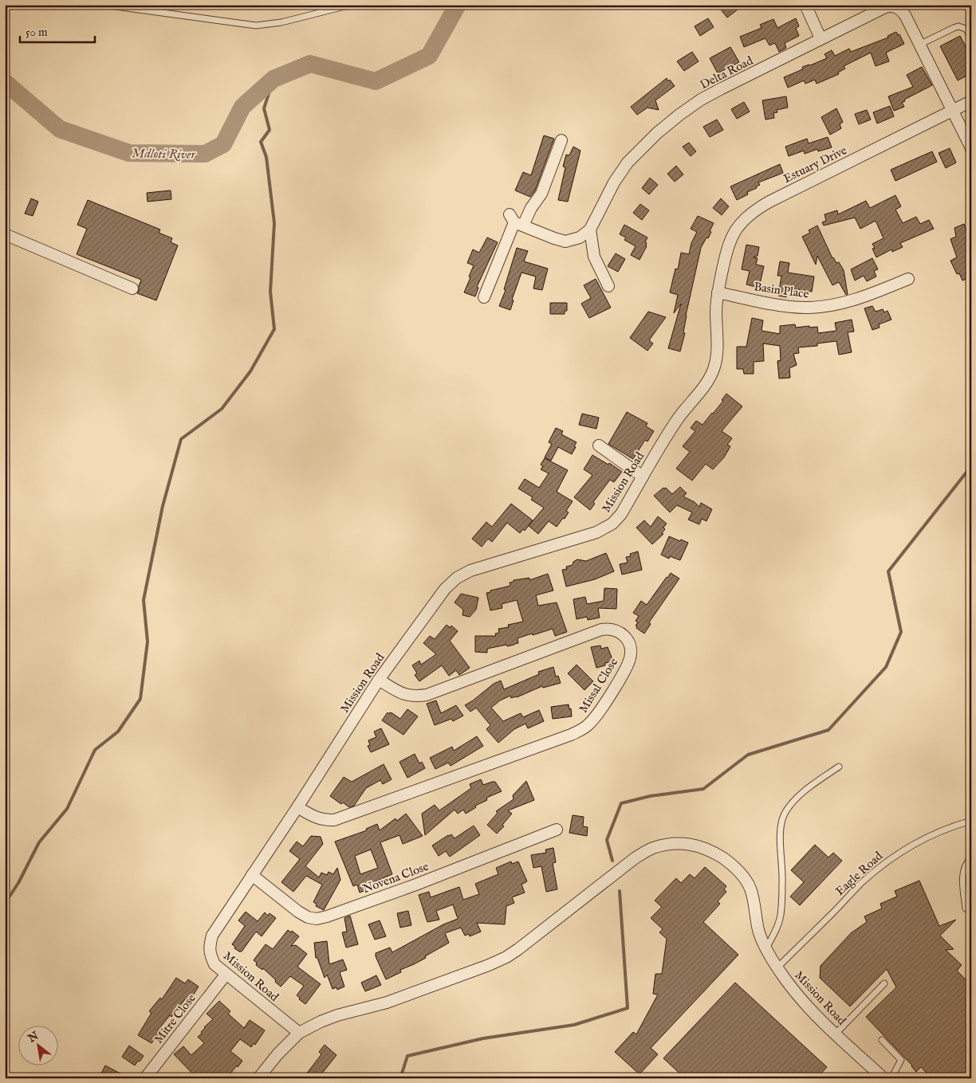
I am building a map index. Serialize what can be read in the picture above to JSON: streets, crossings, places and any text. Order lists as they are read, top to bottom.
{
  "streets": {
    "street": [
      "Delta Road",
      "Estuary Drive",
      "Basin Place",
      "Mission Road",
      "Missal Close",
      "Novena Close",
      "Mitre Close"
    ],
    "lane": ["Eagle Road"]
  },
  "crossings": [
    ["Delta Road", "Estuary Drive"],
    ["Estuary Drive", "Basin Place"],
    ["Estuary Drive", "Mission Road"],
    ["Basin Place", "Mission Road"],
    ["Mission Road", "Missal Close"],
    ["Mission Road", "Eagle Road"],
    ["Mission Road", "Novena Close"],
    ["Mission Road", "Mitre Close"]
  ],
  "water": ["Mdloti River"],
  "scale_bar": "50 m",
  "north": "top left"
}
